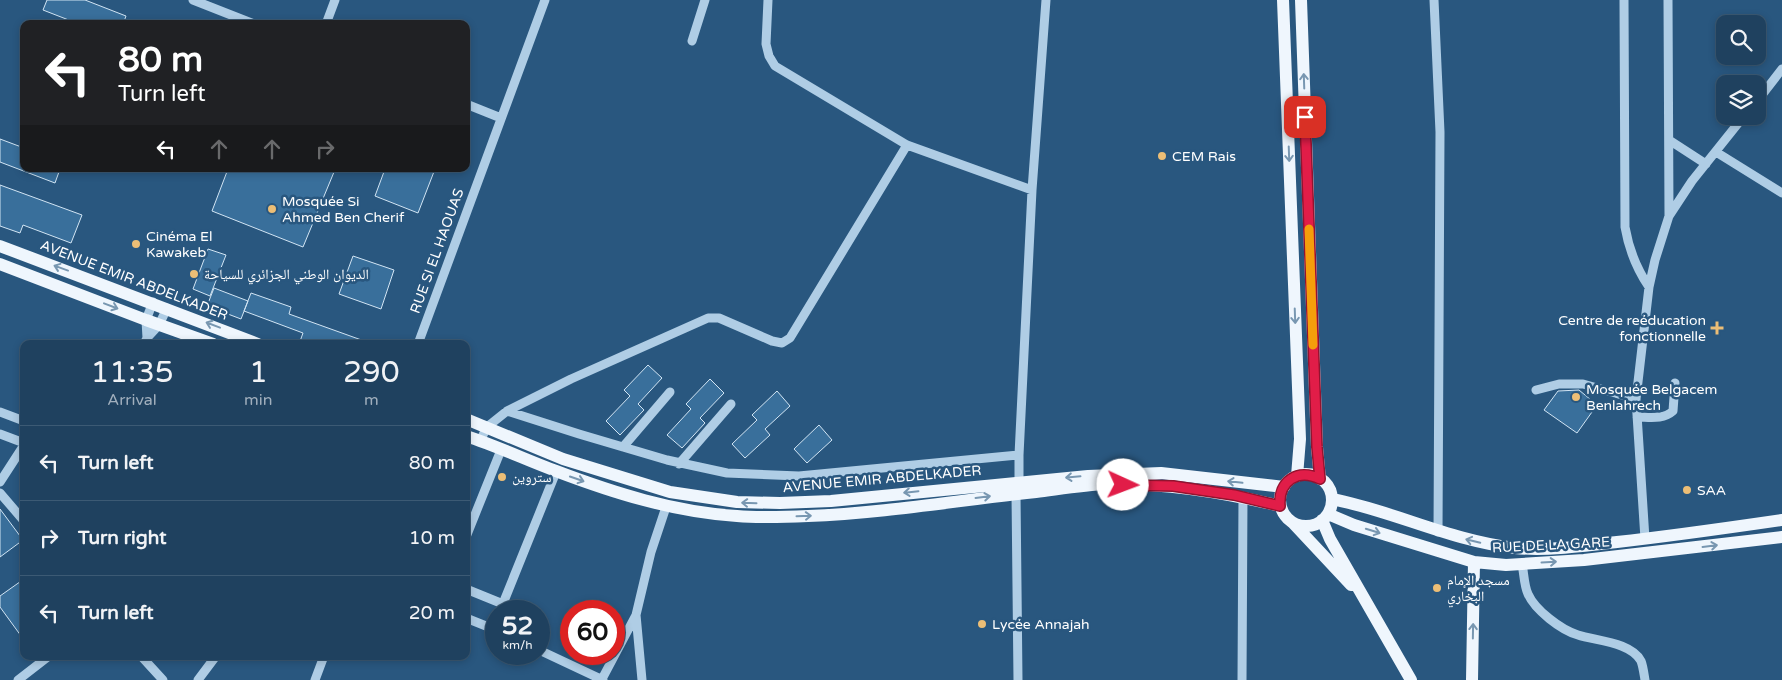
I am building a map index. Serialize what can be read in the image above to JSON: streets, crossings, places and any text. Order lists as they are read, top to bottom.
{
  "streets": {
    "main road": ["AVENUE EMIR ABDELKADER", "RUE DE LA GARE"],
    "street": ["RUE SI EL HAOUAS"]
  },
  "crossings": [
    ["AVENUE EMIR ABDELKADER", "RUE DE LA GARE"]
  ],
  "places": {
    "other": [
      "CEM Rais",
      "Mosquée Si Ahmed Ben Cherif",
      "Cinéma El Kawakeb",
      "الديوان الوطني الجزائري للسياحة",
      "Mosquée Belgacem Benlahrech",
      "ستروين",
      "SAA",
      "مسجد الإمام البخاري",
      "Lycée Annajah"
    ],
    "health": ["Centre de reéducation fonctionnelle"]
  },
  "page": {
    "turn": ["80 m", "Turn left"],
    "eta": [
      "11:35",
      "Arrival",
      "1",
      "min",
      "290",
      "m"
    ],
    "list": [
      {
        "name": "Turn left",
        "value": "80 m"
      },
      {
        "name": "Turn right",
        "value": "10 m"
      },
      {
        "name": "Turn left",
        "value": "20 m"
      }
    ],
    "speed": "52 km/h",
    "limit": "60"
  }
}
